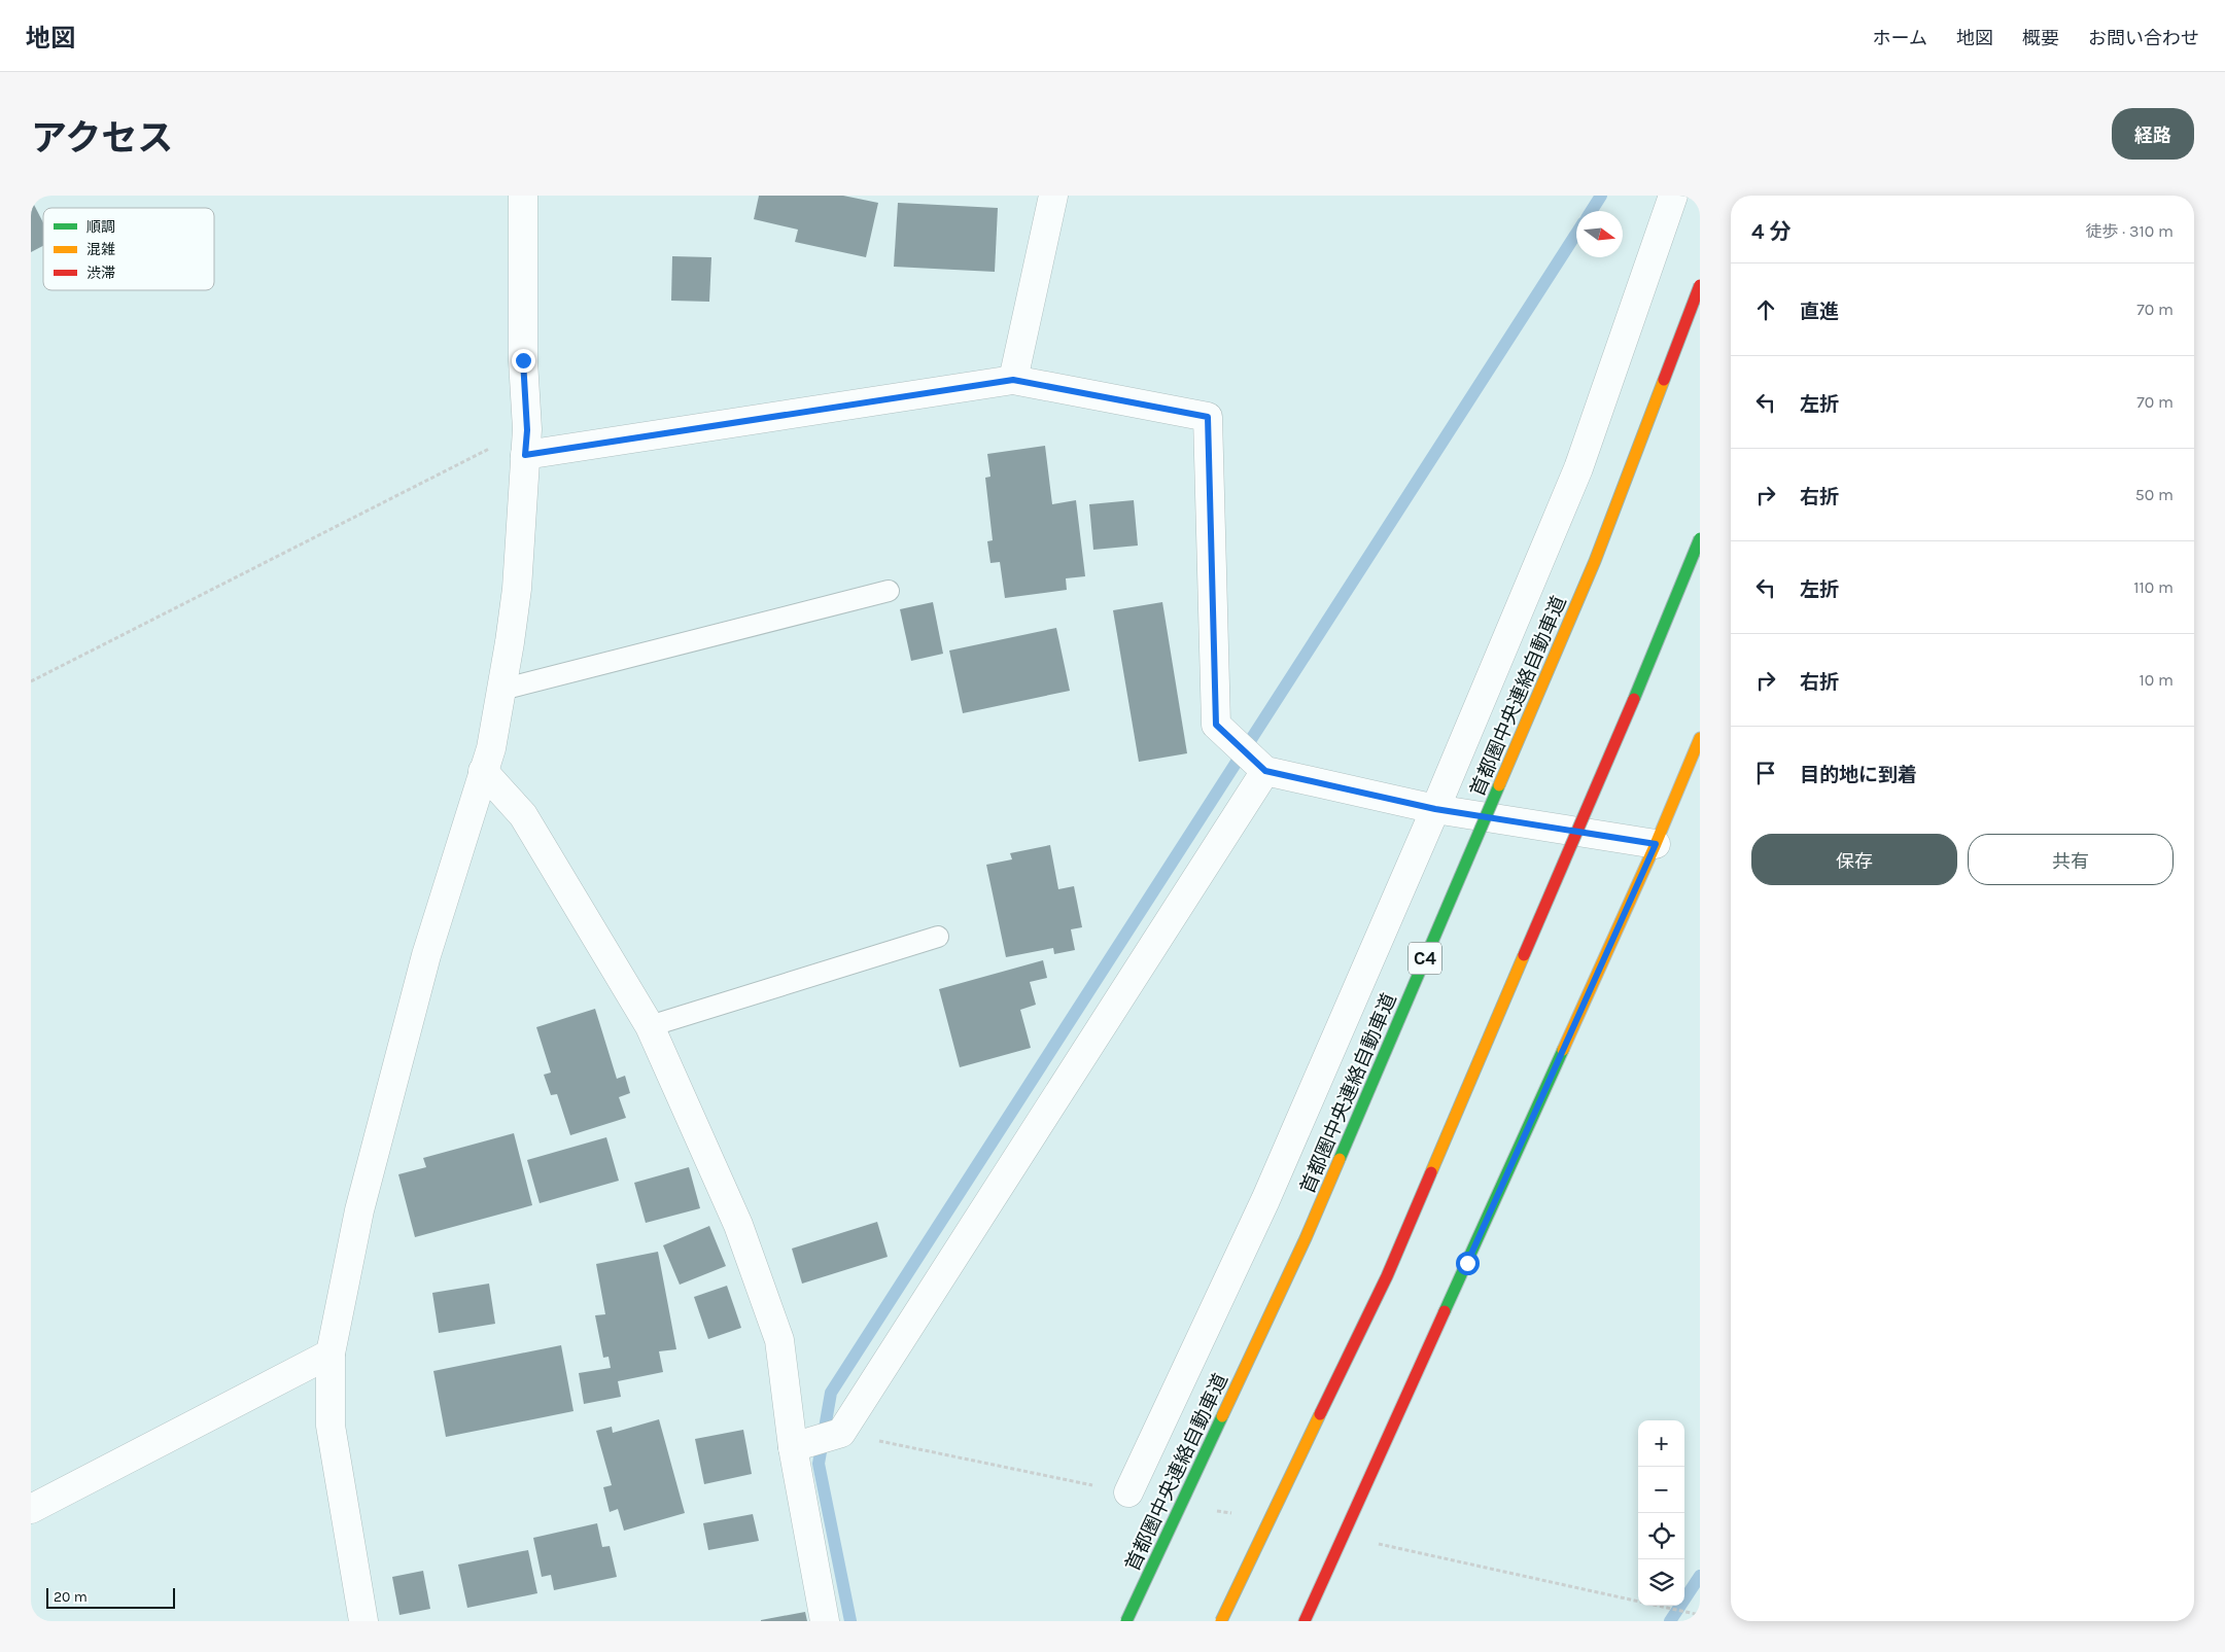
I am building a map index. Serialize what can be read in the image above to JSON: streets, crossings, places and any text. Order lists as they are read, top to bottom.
{
  "streets": {
    "main road": ["首都圏中央連絡自動車道", "C4"]
  },
  "legend": ["順調", "混雑", "渋滞"],
  "scale_bar": "20 m",
  "north": "right",
  "page": {
    "header": "地図",
    "nav": [
      "ホーム",
      "地図",
      "概要",
      "お問い合わせ"
    ],
    "title": "アクセス",
    "buttons": [
      "経路",
      ["保存", "共有"]
    ],
    "heading": ["4 分", "徒歩 · 310 m"],
    "list": [
      ["直進", "70 m"],
      ["左折", "70 m"],
      ["右折", "50 m"],
      ["左折", "110 m"],
      ["右折", "10 m"],
      "目的地に到着"
    ],
    "map_buttons": ["+", "−"],
    "scale": "20 m"
  }
}
